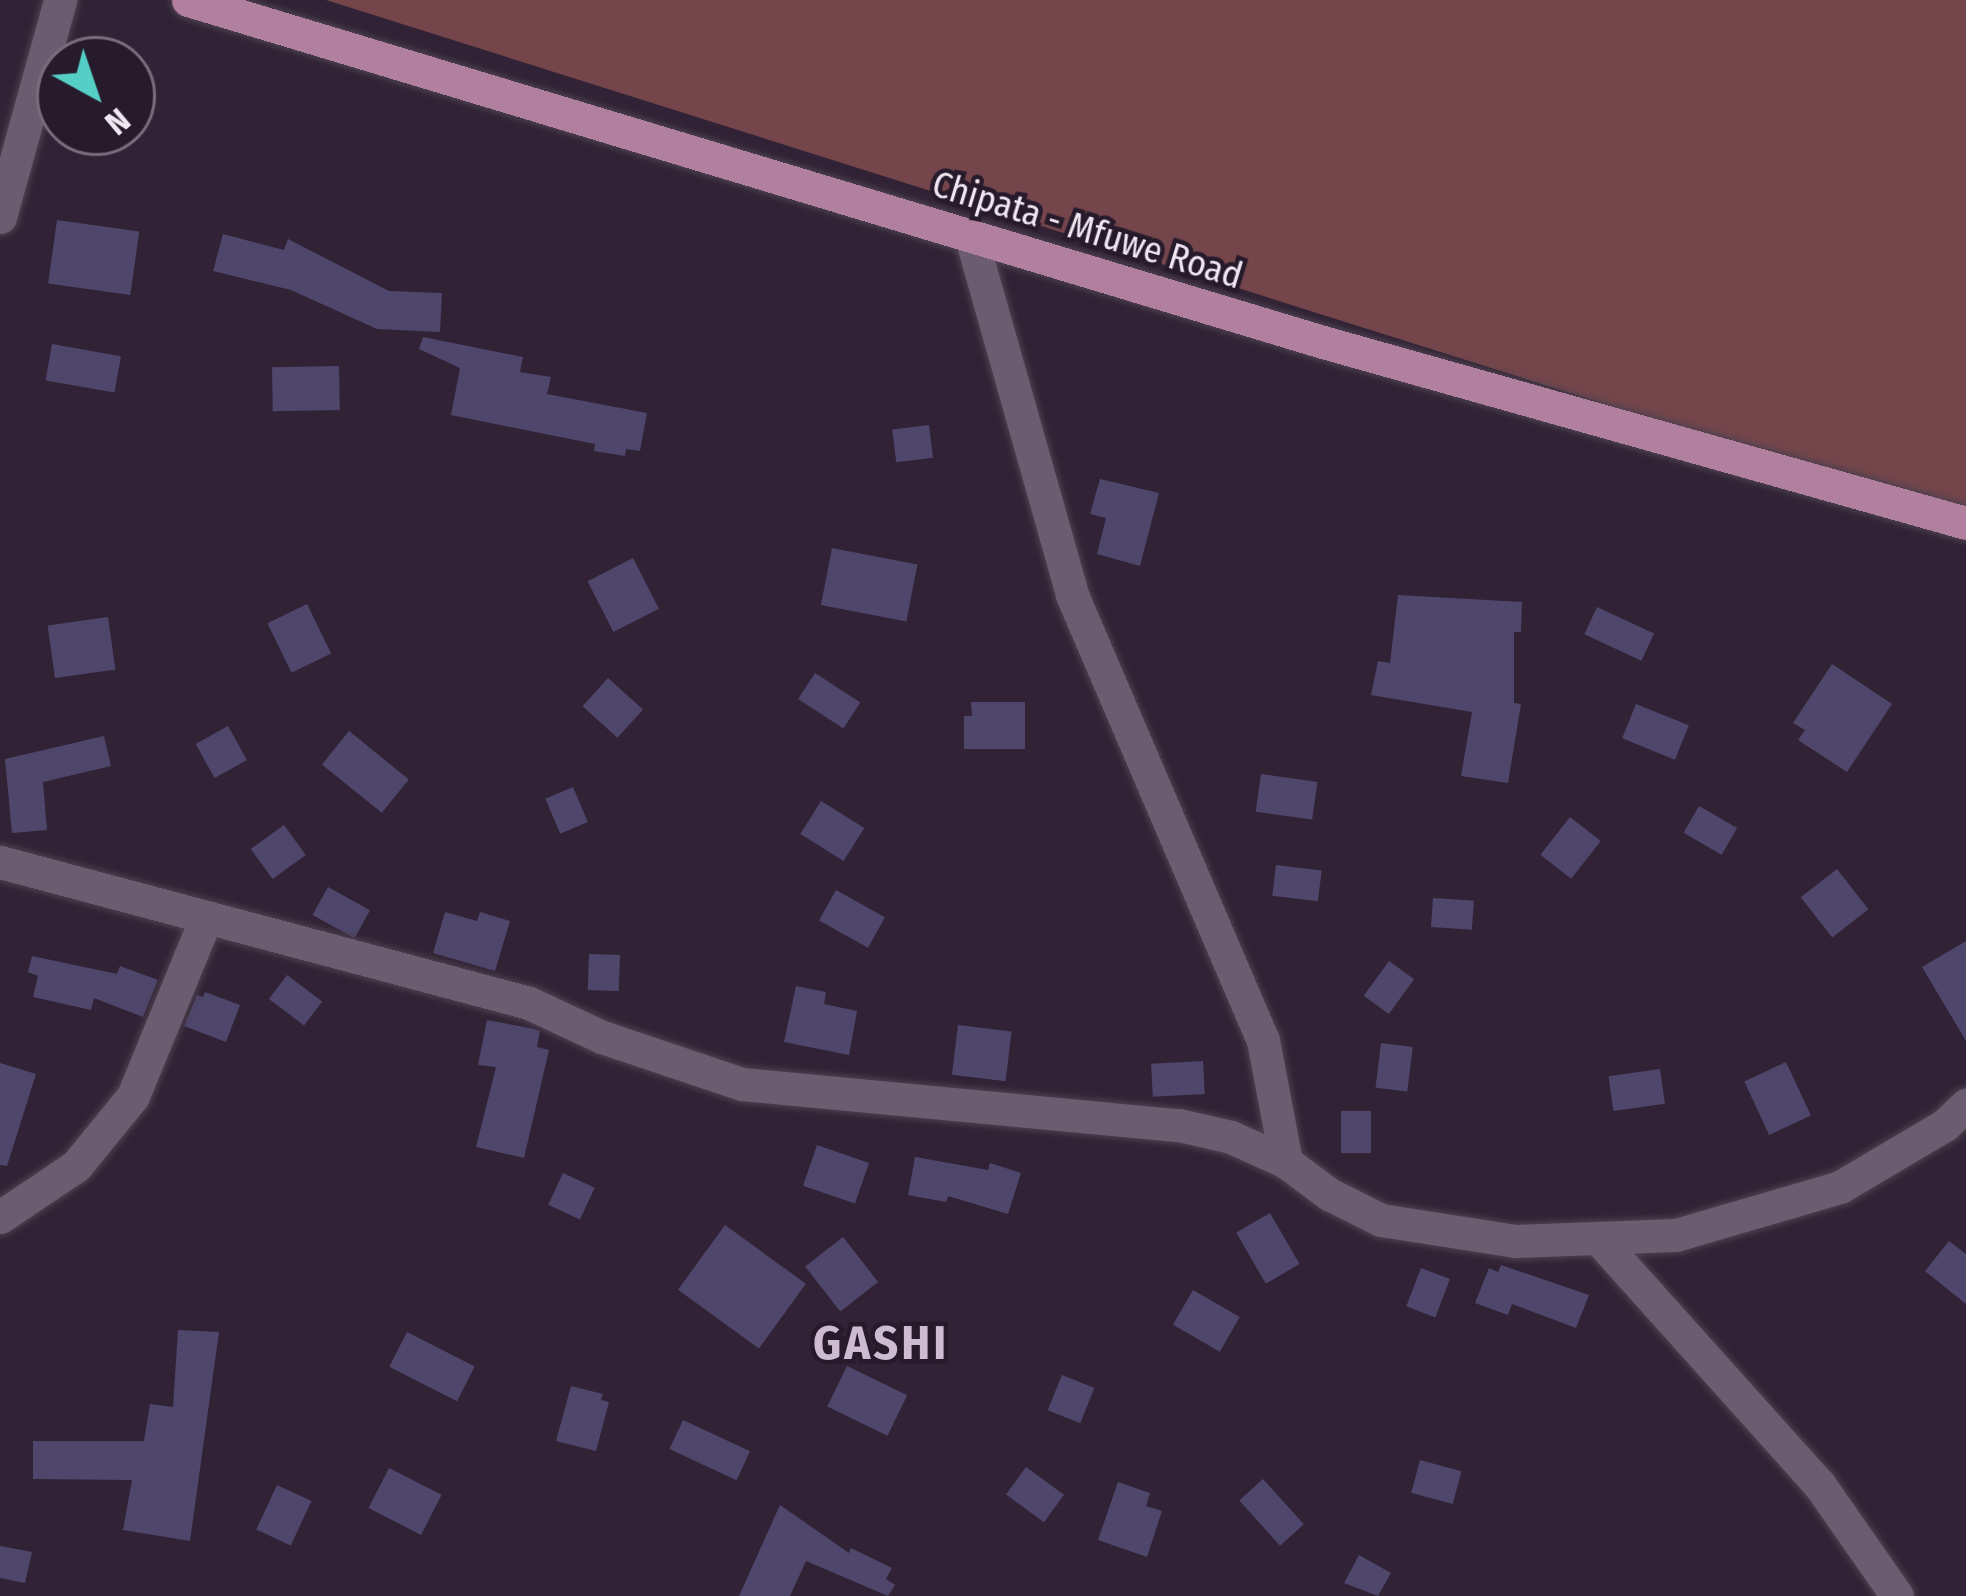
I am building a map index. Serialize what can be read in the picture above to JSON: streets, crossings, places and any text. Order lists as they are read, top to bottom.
{
  "streets": {
    "main road": ["Chipata - Mfuwe Road"]
  },
  "districts": ["GASHI"],
  "north": "bottom right"
}
